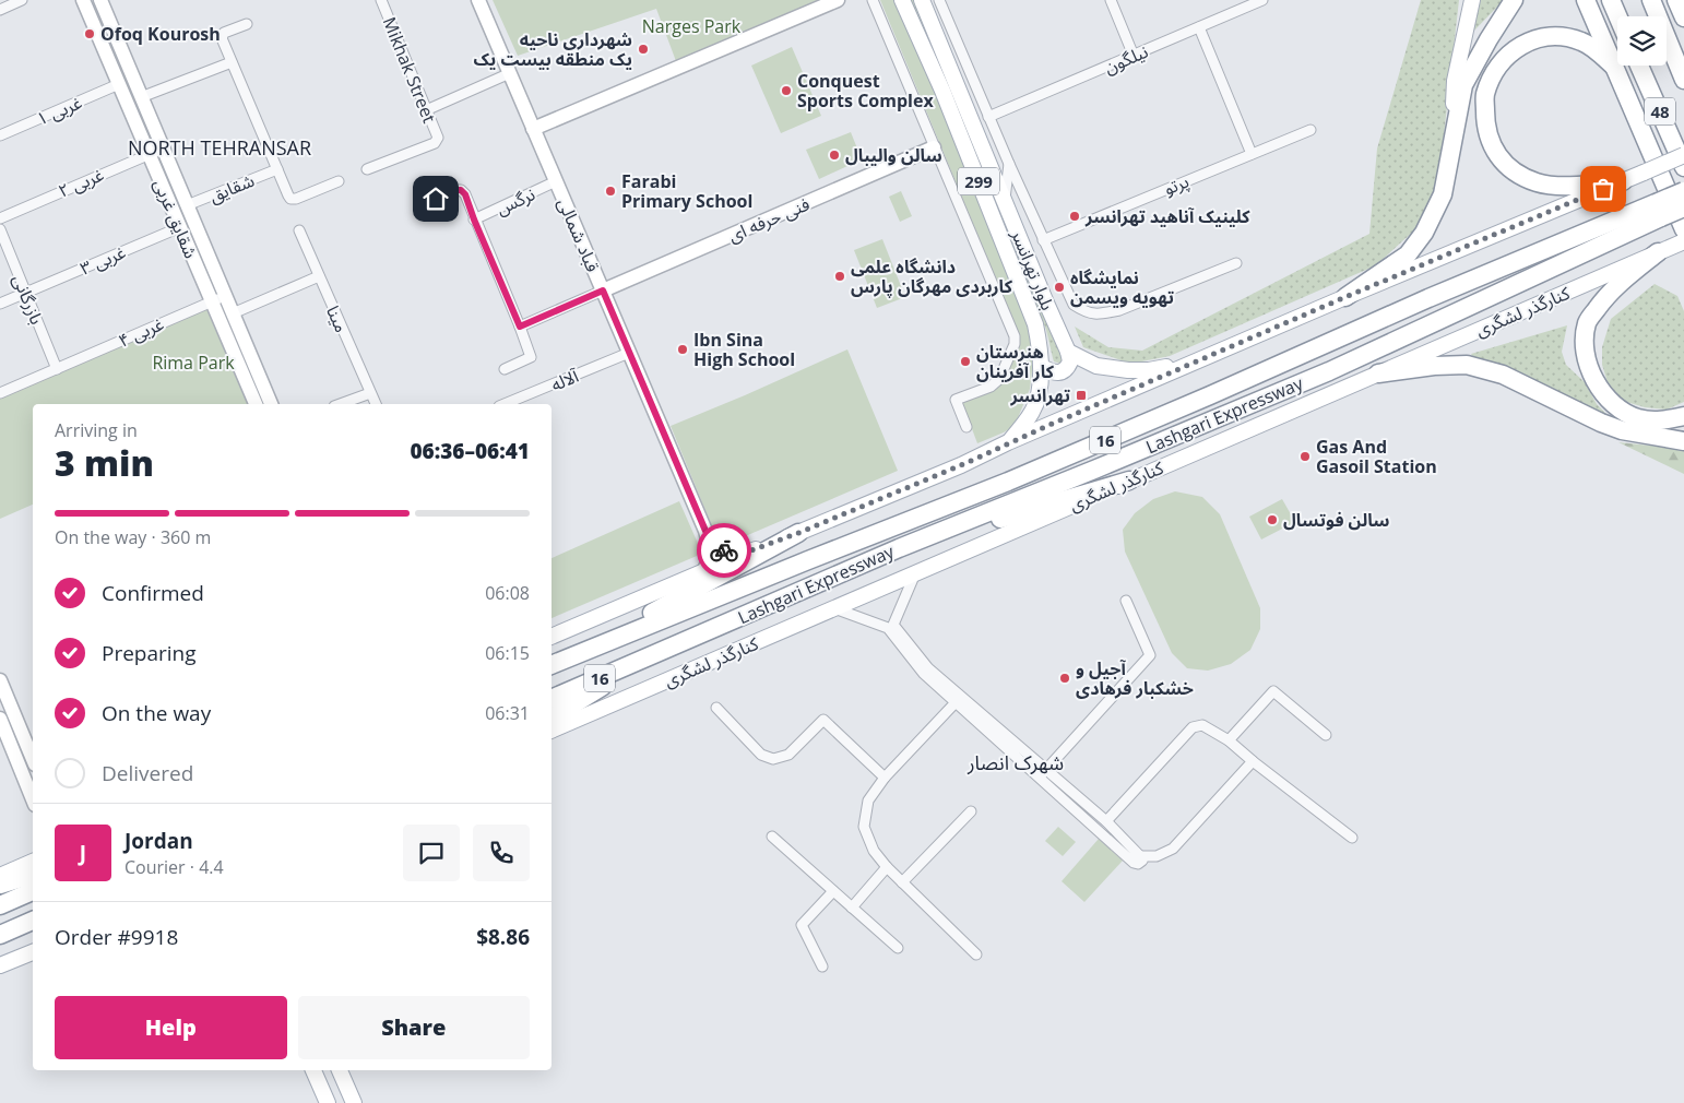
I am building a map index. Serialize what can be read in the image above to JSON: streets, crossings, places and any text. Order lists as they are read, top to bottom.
{
  "streets": {
    "highway": ["48", "Lashgari Expressway", "16"],
    "main road": ["299", "بلوار تهرانسر", "کنارگذر لشگری"],
    "street": [
      "نیلگون",
      "Mikhak Street",
      "۱ غربی",
      "۲ غربی",
      "پرتو",
      "شقایق",
      "نرگس",
      "شقایق غربی",
      "فنی حرفه ای",
      "قباد شمالی",
      "۳ غربی",
      "بازرگانی",
      "مینا",
      "۴ غربی",
      "آلاله"
    ]
  },
  "crossings": [
    ["۱ غربی", "شقایق غربی"],
    ["۲ غربی", "شقایق غربی"],
    ["شقایق", "شقایق غربی"],
    ["نرگس", "قباد شمالی"],
    ["شقایق غربی", "۳ غربی"],
    ["شقایق غربی", "۴ غربی"],
    ["فنی حرفه ای", "قباد شمالی"],
    ["قباد شمالی", "آلاله"],
    ["۳ غربی", "بازرگانی"],
    ["بازرگانی", "۴ غربی"]
  ],
  "districts": ["NORTH TEHRANSAR", "شهرک انصار"],
  "parks": ["Narges Park", "Rima Park"],
  "places": {
    "other": [
      "Ofoq Kourosh",
      "شهرداری ناحیه یک منطقه بیست یک",
      "Conquest Sports Complex",
      "سالن والیبال",
      "Farabi Primary School",
      "کلینیک آناهید تهرانسر",
      "دانشگاه علمی کاربردی مهرگان پارس",
      "نمایشگاه تهویه ویسمن",
      "Ibn Sina High School",
      "هنرستان کار آفرینان",
      "Gas And Gasoil Station",
      "سالن فوتسال",
      "آجیل و خشکبار فرهادی"
    ],
    "transit": ["تهرانسر"]
  },
  "page": {
    "heading": ["3 min", "Arriving in", "06:36–06:41"],
    "panel": [
      "Jordan",
      "Courier · 4.4",
      "Order #9918",
      "$8.86"
    ],
    "bar": "On the way · 360 m",
    "list": [
      ["Confirmed", "06:08"],
      ["Preparing", "06:15"],
      ["On the way", "06:31"],
      "Delivered"
    ],
    "round": "J",
    "buttons": ["Help", "Share"]
  }
}
